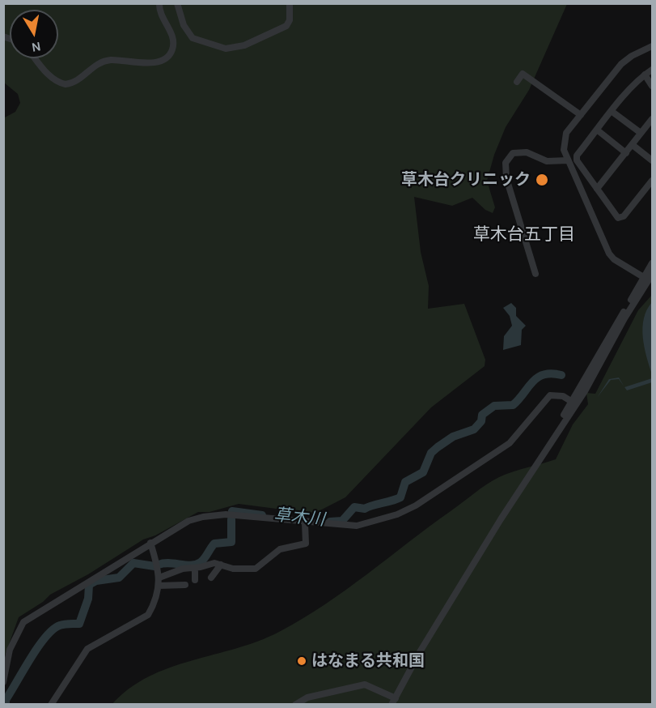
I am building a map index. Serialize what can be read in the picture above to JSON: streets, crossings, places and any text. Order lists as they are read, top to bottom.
{
  "districts": ["草木台五丁目"],
  "water": ["草木川"],
  "places": ["草木台クリニック", "はなまる共和国"],
  "north": "bottom"
}
